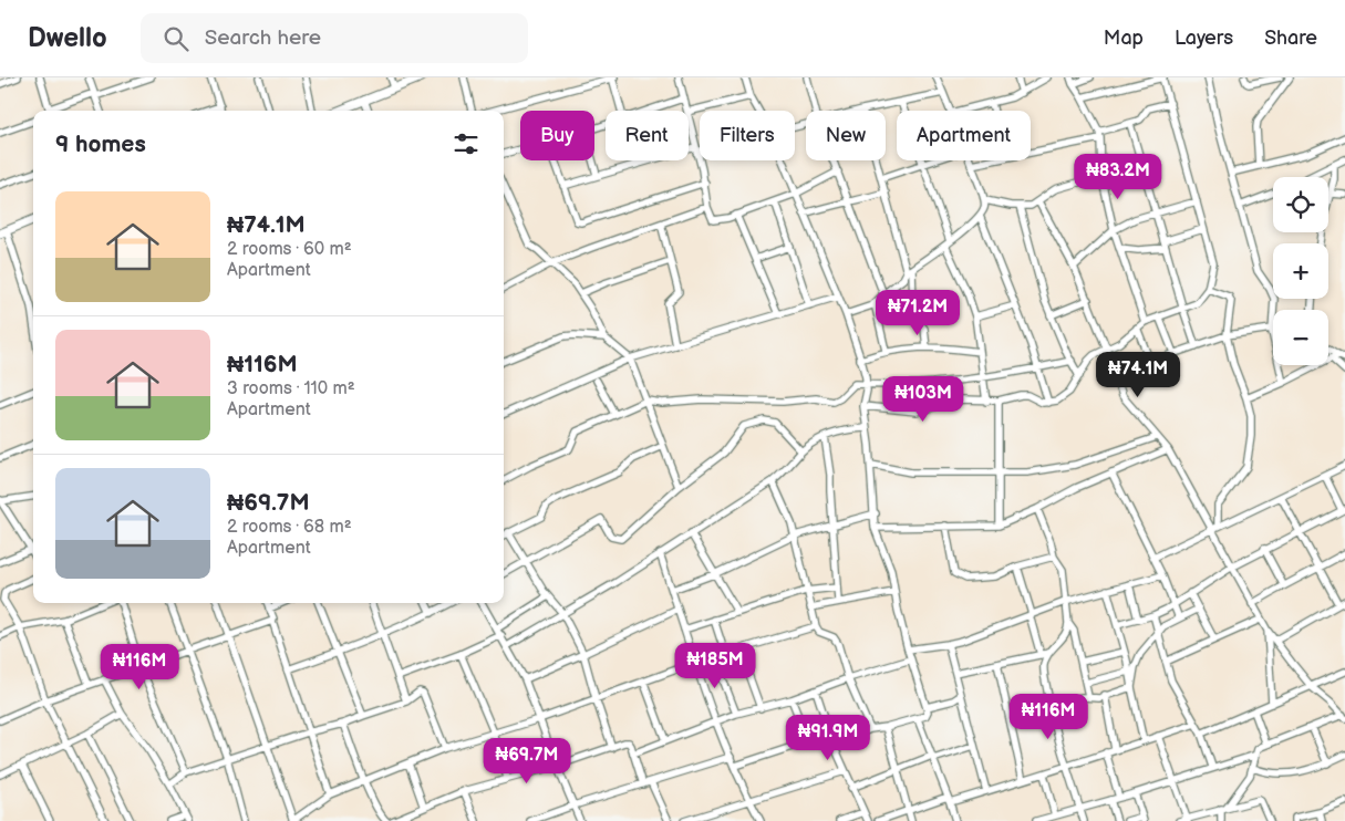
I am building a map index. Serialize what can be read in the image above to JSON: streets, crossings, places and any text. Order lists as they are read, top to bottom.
{
  "page": {
    "header": "Dwello",
    "search": "Search here",
    "nav": ["Map", "Layers", "Share"],
    "chip": [
      "Buy",
      "Rent",
      "Filters",
      "New",
      "Apartment"
    ],
    "heading": "9 homes",
    "price": [
      "₦83.2M",
      "₦71.2M",
      "₦74.1M",
      "₦103M",
      "₦185M",
      "₦116M",
      "₦116M",
      "₦91.9M",
      "₦69.7M"
    ],
    "map_buttons": ["+", "−"],
    "list": [
      {
        "name": "₦74.1M",
        "note": "2 rooms · 60 m² · Apartment"
      },
      {
        "name": "₦116M",
        "note": "3 rooms · 110 m² · Apartment"
      },
      {
        "name": "₦69.7M",
        "note": "2 rooms · 68 m² · Apartment"
      }
    ]
  }
}
